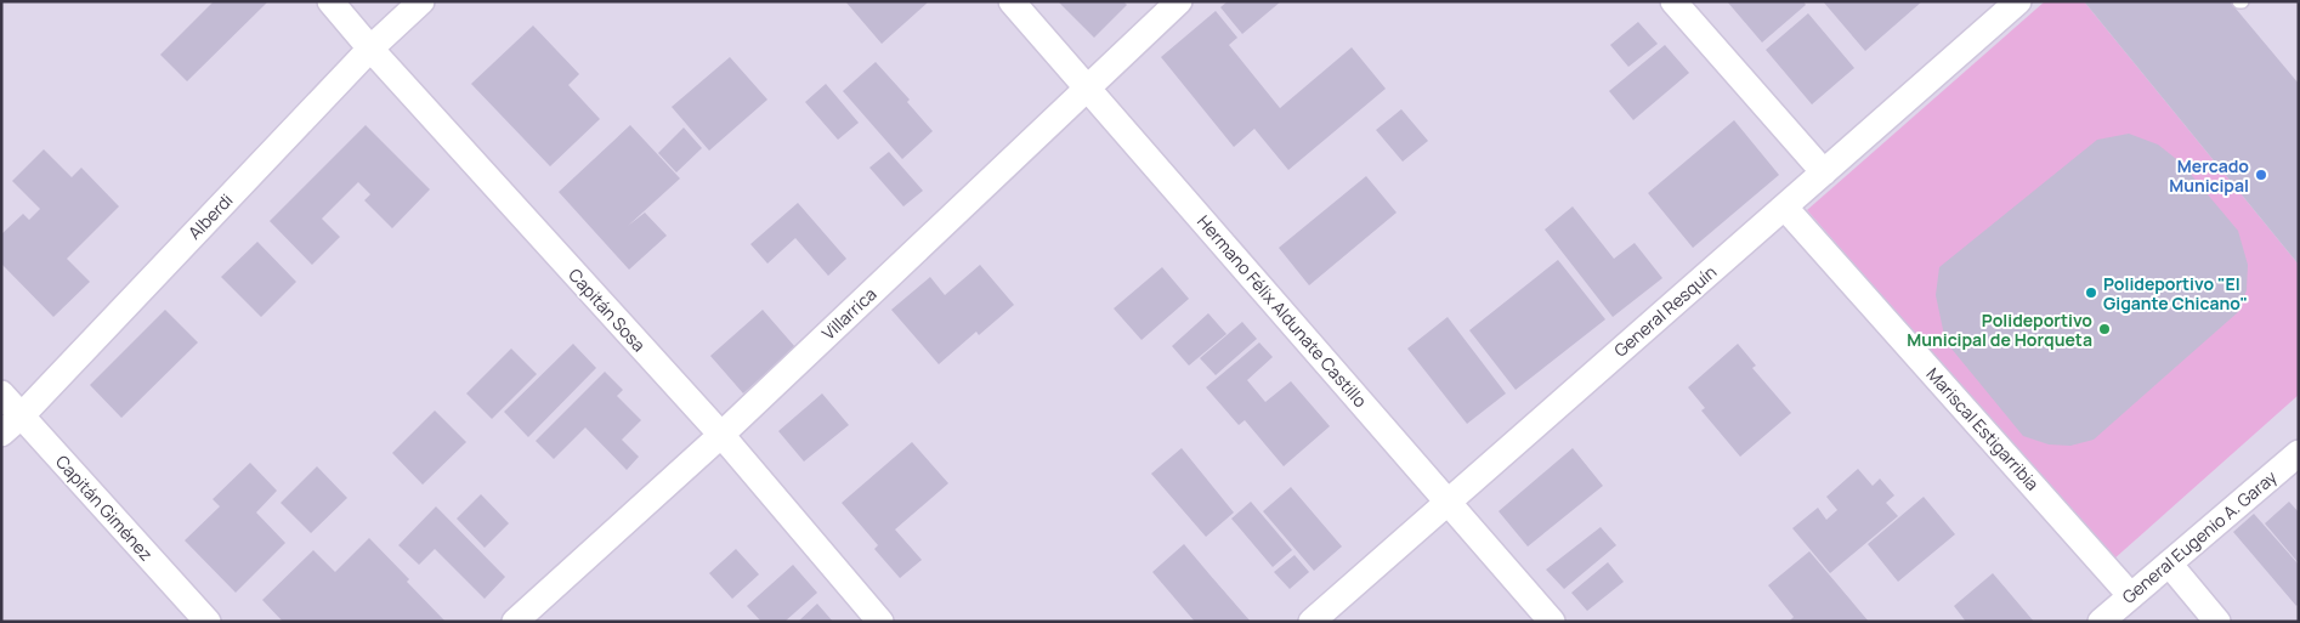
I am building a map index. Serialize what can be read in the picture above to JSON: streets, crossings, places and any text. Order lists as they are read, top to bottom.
{
  "streets": {
    "street": [
      "Alberdi",
      "Capitán Sosa",
      "Hermano Félix Aldunate Castillo",
      "General Resquín",
      "Villarrica",
      "Mariscal Estigarribia",
      "Capitán Giménez",
      "General Eugenio A. Garay"
    ]
  },
  "crossings": [
    ["Alberdi", "Capitán Sosa"],
    ["Alberdi", "Capitán Giménez"],
    ["Capitán Sosa", "Villarrica"],
    ["Hermano Félix Aldunate Castillo", "General Resquín"],
    ["Hermano Félix Aldunate Castillo", "Villarrica"],
    ["General Resquín", "Mariscal Estigarribia"],
    ["Mariscal Estigarribia", "General Eugenio A. Garay"]
  ],
  "places": ["Mercado Municipal", "Polideportivo \"El Gigante Chicano\"", "Polideportivo Municipal de Horqueta"]
}
